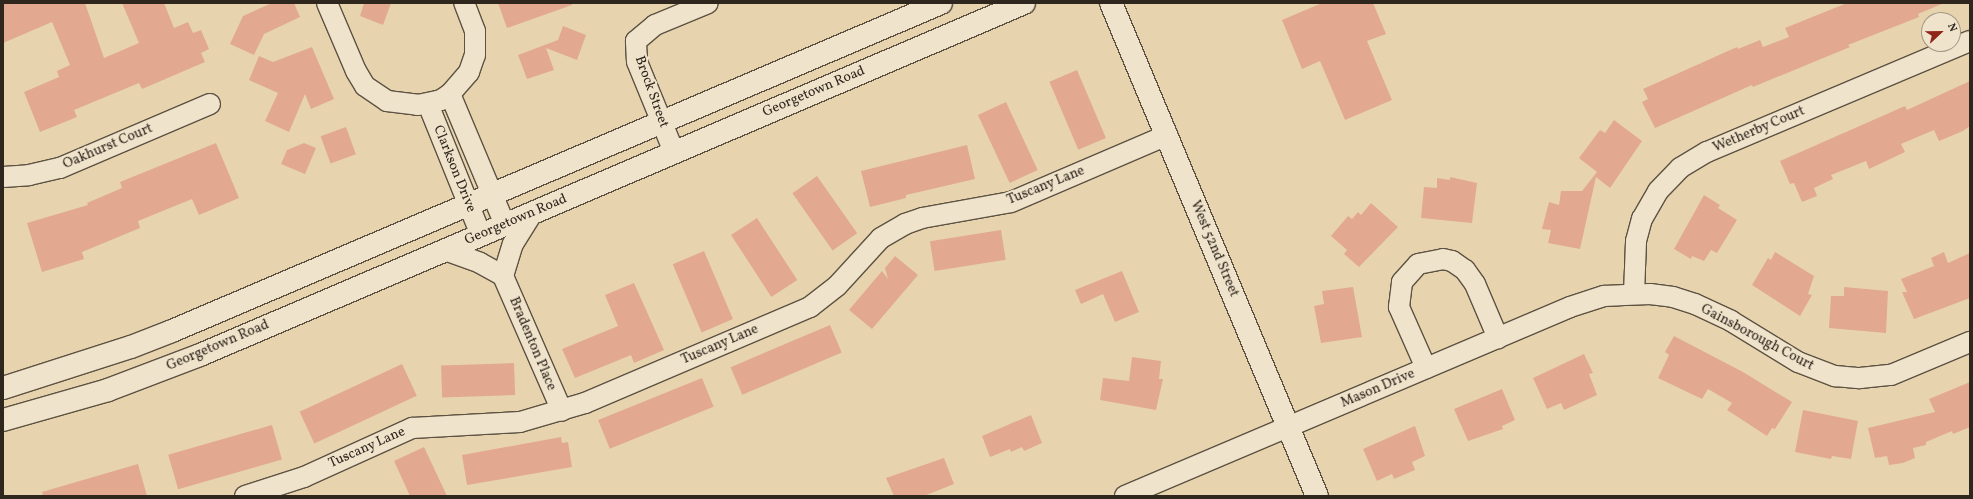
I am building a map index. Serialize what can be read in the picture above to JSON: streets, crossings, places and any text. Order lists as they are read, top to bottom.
{
  "streets": {
    "main road": ["Georgetown Road", "West 52nd Street"],
    "street": [
      "Brock Street",
      "Wetherby Court",
      "Oakhurst Court",
      "Clarkson Drive",
      "Tuscany Lane",
      "Gainsborough Court",
      "Bradenton Place",
      "Mason Drive"
    ]
  },
  "crossings": [
    ["Brock Street", "Georgetown Road"],
    ["Georgetown Road", "Clarkson Drive"],
    ["Wetherby Court", "Gainsborough Court"],
    ["Wetherby Court", "Mason Drive"],
    ["Tuscany Lane", "West 52nd Street"],
    ["Tuscany Lane", "Bradenton Place"],
    ["West 52nd Street", "Mason Drive"],
    ["Gainsborough Court", "Mason Drive"]
  ],
  "north": "right"
}
